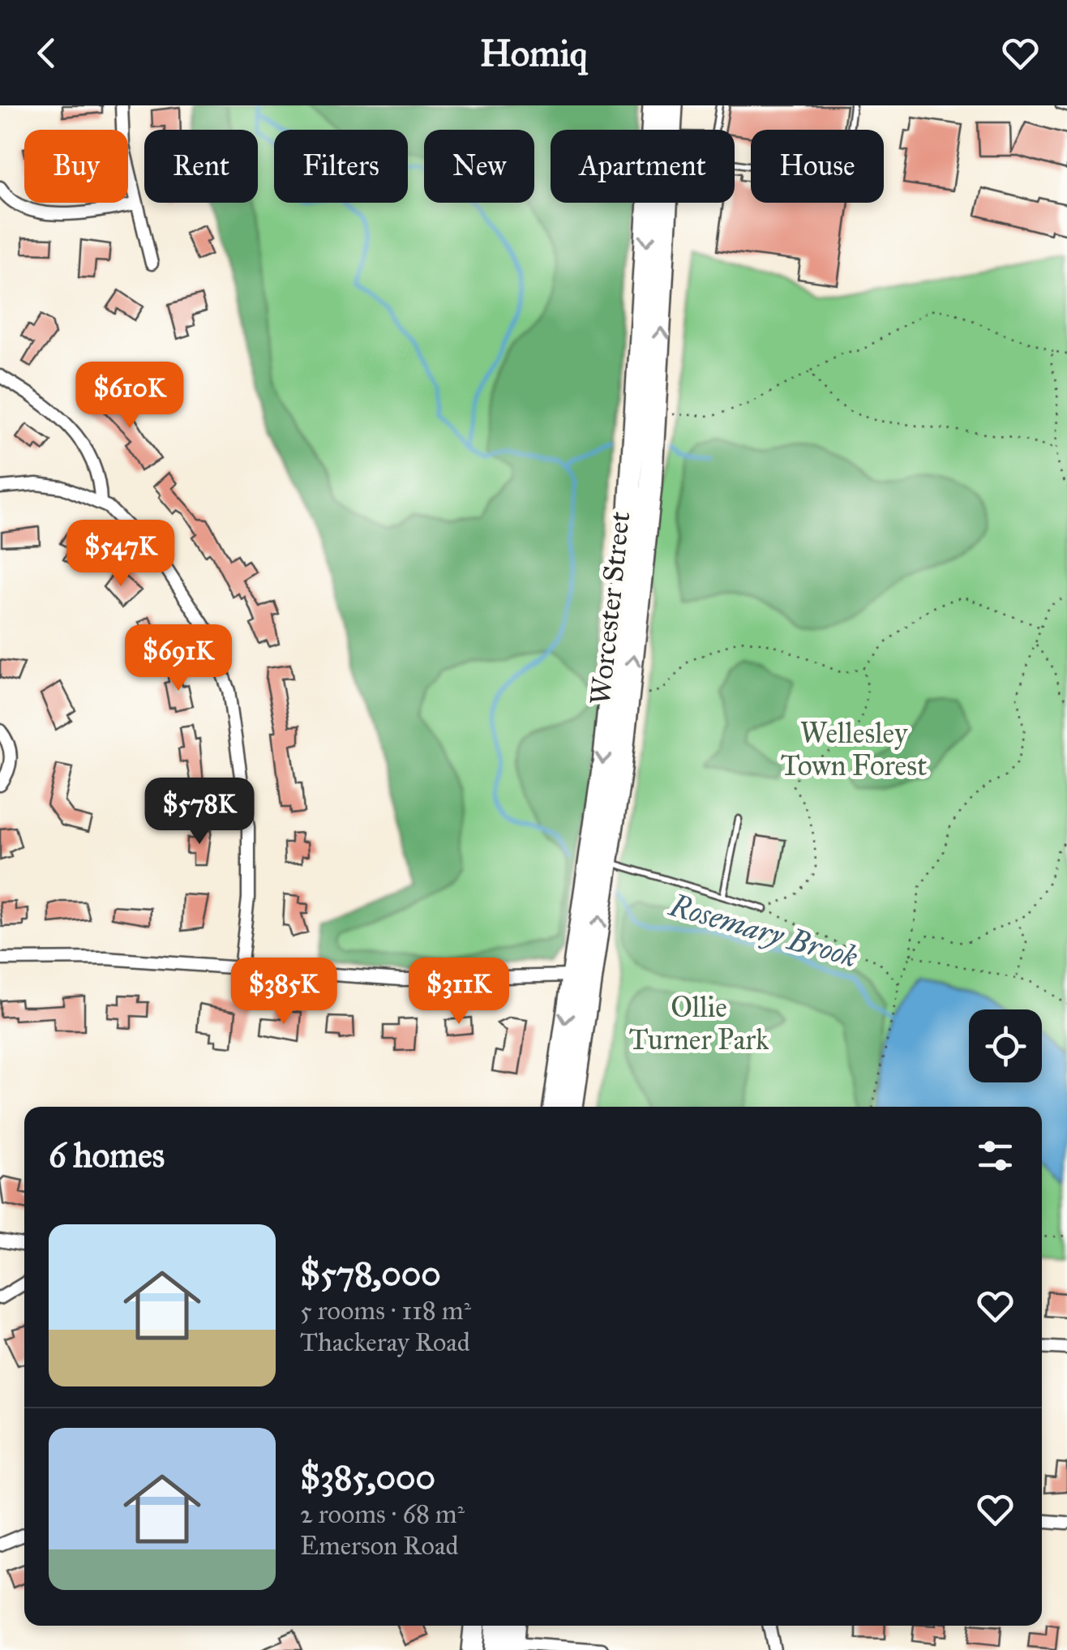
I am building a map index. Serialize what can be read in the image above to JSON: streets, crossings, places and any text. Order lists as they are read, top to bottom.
{
  "streets": {
    "highway": ["Worcester Street"]
  },
  "water": ["Rosemary Brook"],
  "parks": ["Wellesley Town Forest", "Ollie Turner Park"],
  "page": {
    "header": "Homiq",
    "chip": [
      "Buy",
      "Rent",
      "Filters",
      "New",
      "Apartment",
      "House"
    ],
    "price": [
      "$610K",
      "$547K",
      "$691K",
      "$578K",
      "$385K",
      "$311K"
    ],
    "heading": "6 homes",
    "list": [
      {
        "name": "$578,000",
        "note": "5 rooms · 118 m² · Thackeray Road"
      },
      {
        "name": "$385,000",
        "note": "2 rooms · 68 m² · Emerson Road"
      }
    ]
  }
}
